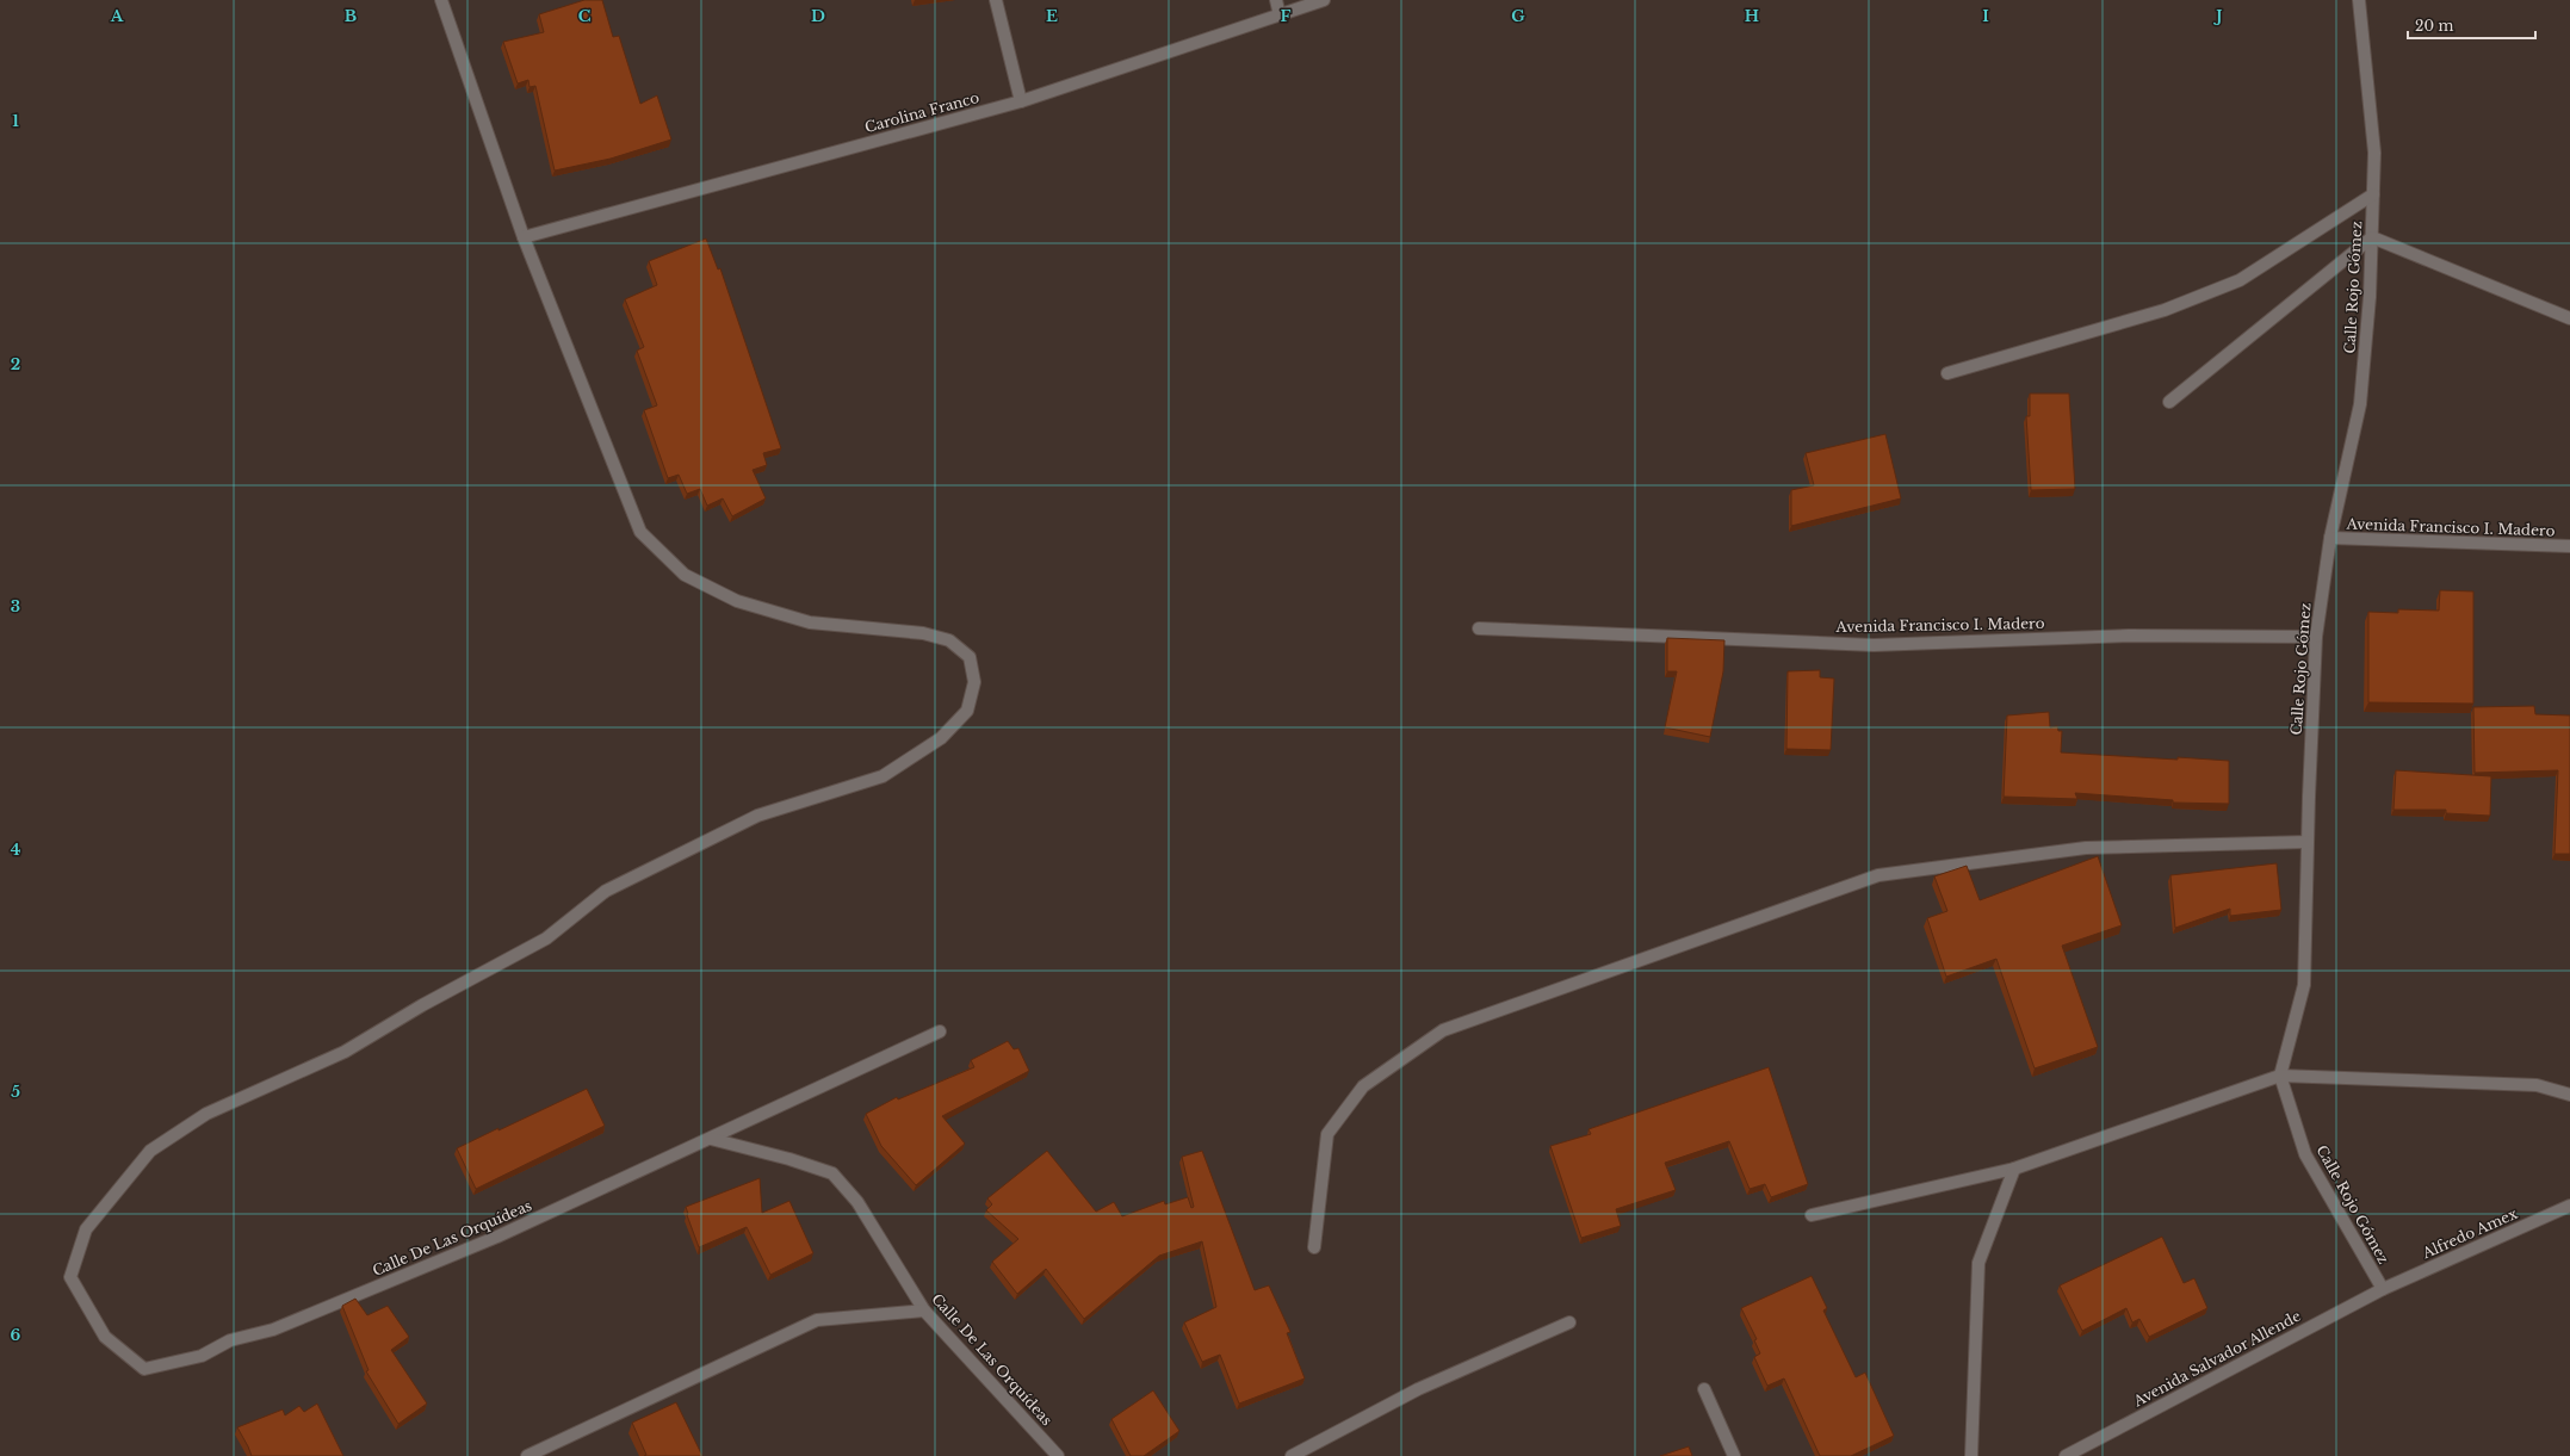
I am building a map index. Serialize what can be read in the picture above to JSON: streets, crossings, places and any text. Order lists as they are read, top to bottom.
{
  "streets": {
    "street": [
      "Carolina Franco",
      "Calle Rojo Gómez",
      "Avenida Francisco I. Madero",
      "Alfredo Amex",
      "Calle De Las Orquídeas",
      "Avenida Salvador Allende"
    ]
  },
  "crossings": [
    ["Carolina Franco", "Calle De Las Orquídeas"],
    ["Calle Rojo Gómez", "Avenida Francisco I. Madero"],
    ["Calle Rojo Gómez", "Alfredo Amex"],
    ["Calle Rojo Gómez", "Avenida Salvador Allende"],
    ["Alfredo Amex", "Avenida Salvador Allende"]
  ],
  "scale_bar": "20 m",
  "grid": {
    "columns": [
      "A",
      "B",
      "C",
      "D",
      "E",
      "F",
      "G",
      "H",
      "I",
      "J"
    ],
    "rows": [
      "1",
      "2",
      "3",
      "4",
      "5",
      "6"
    ]
  }
}
